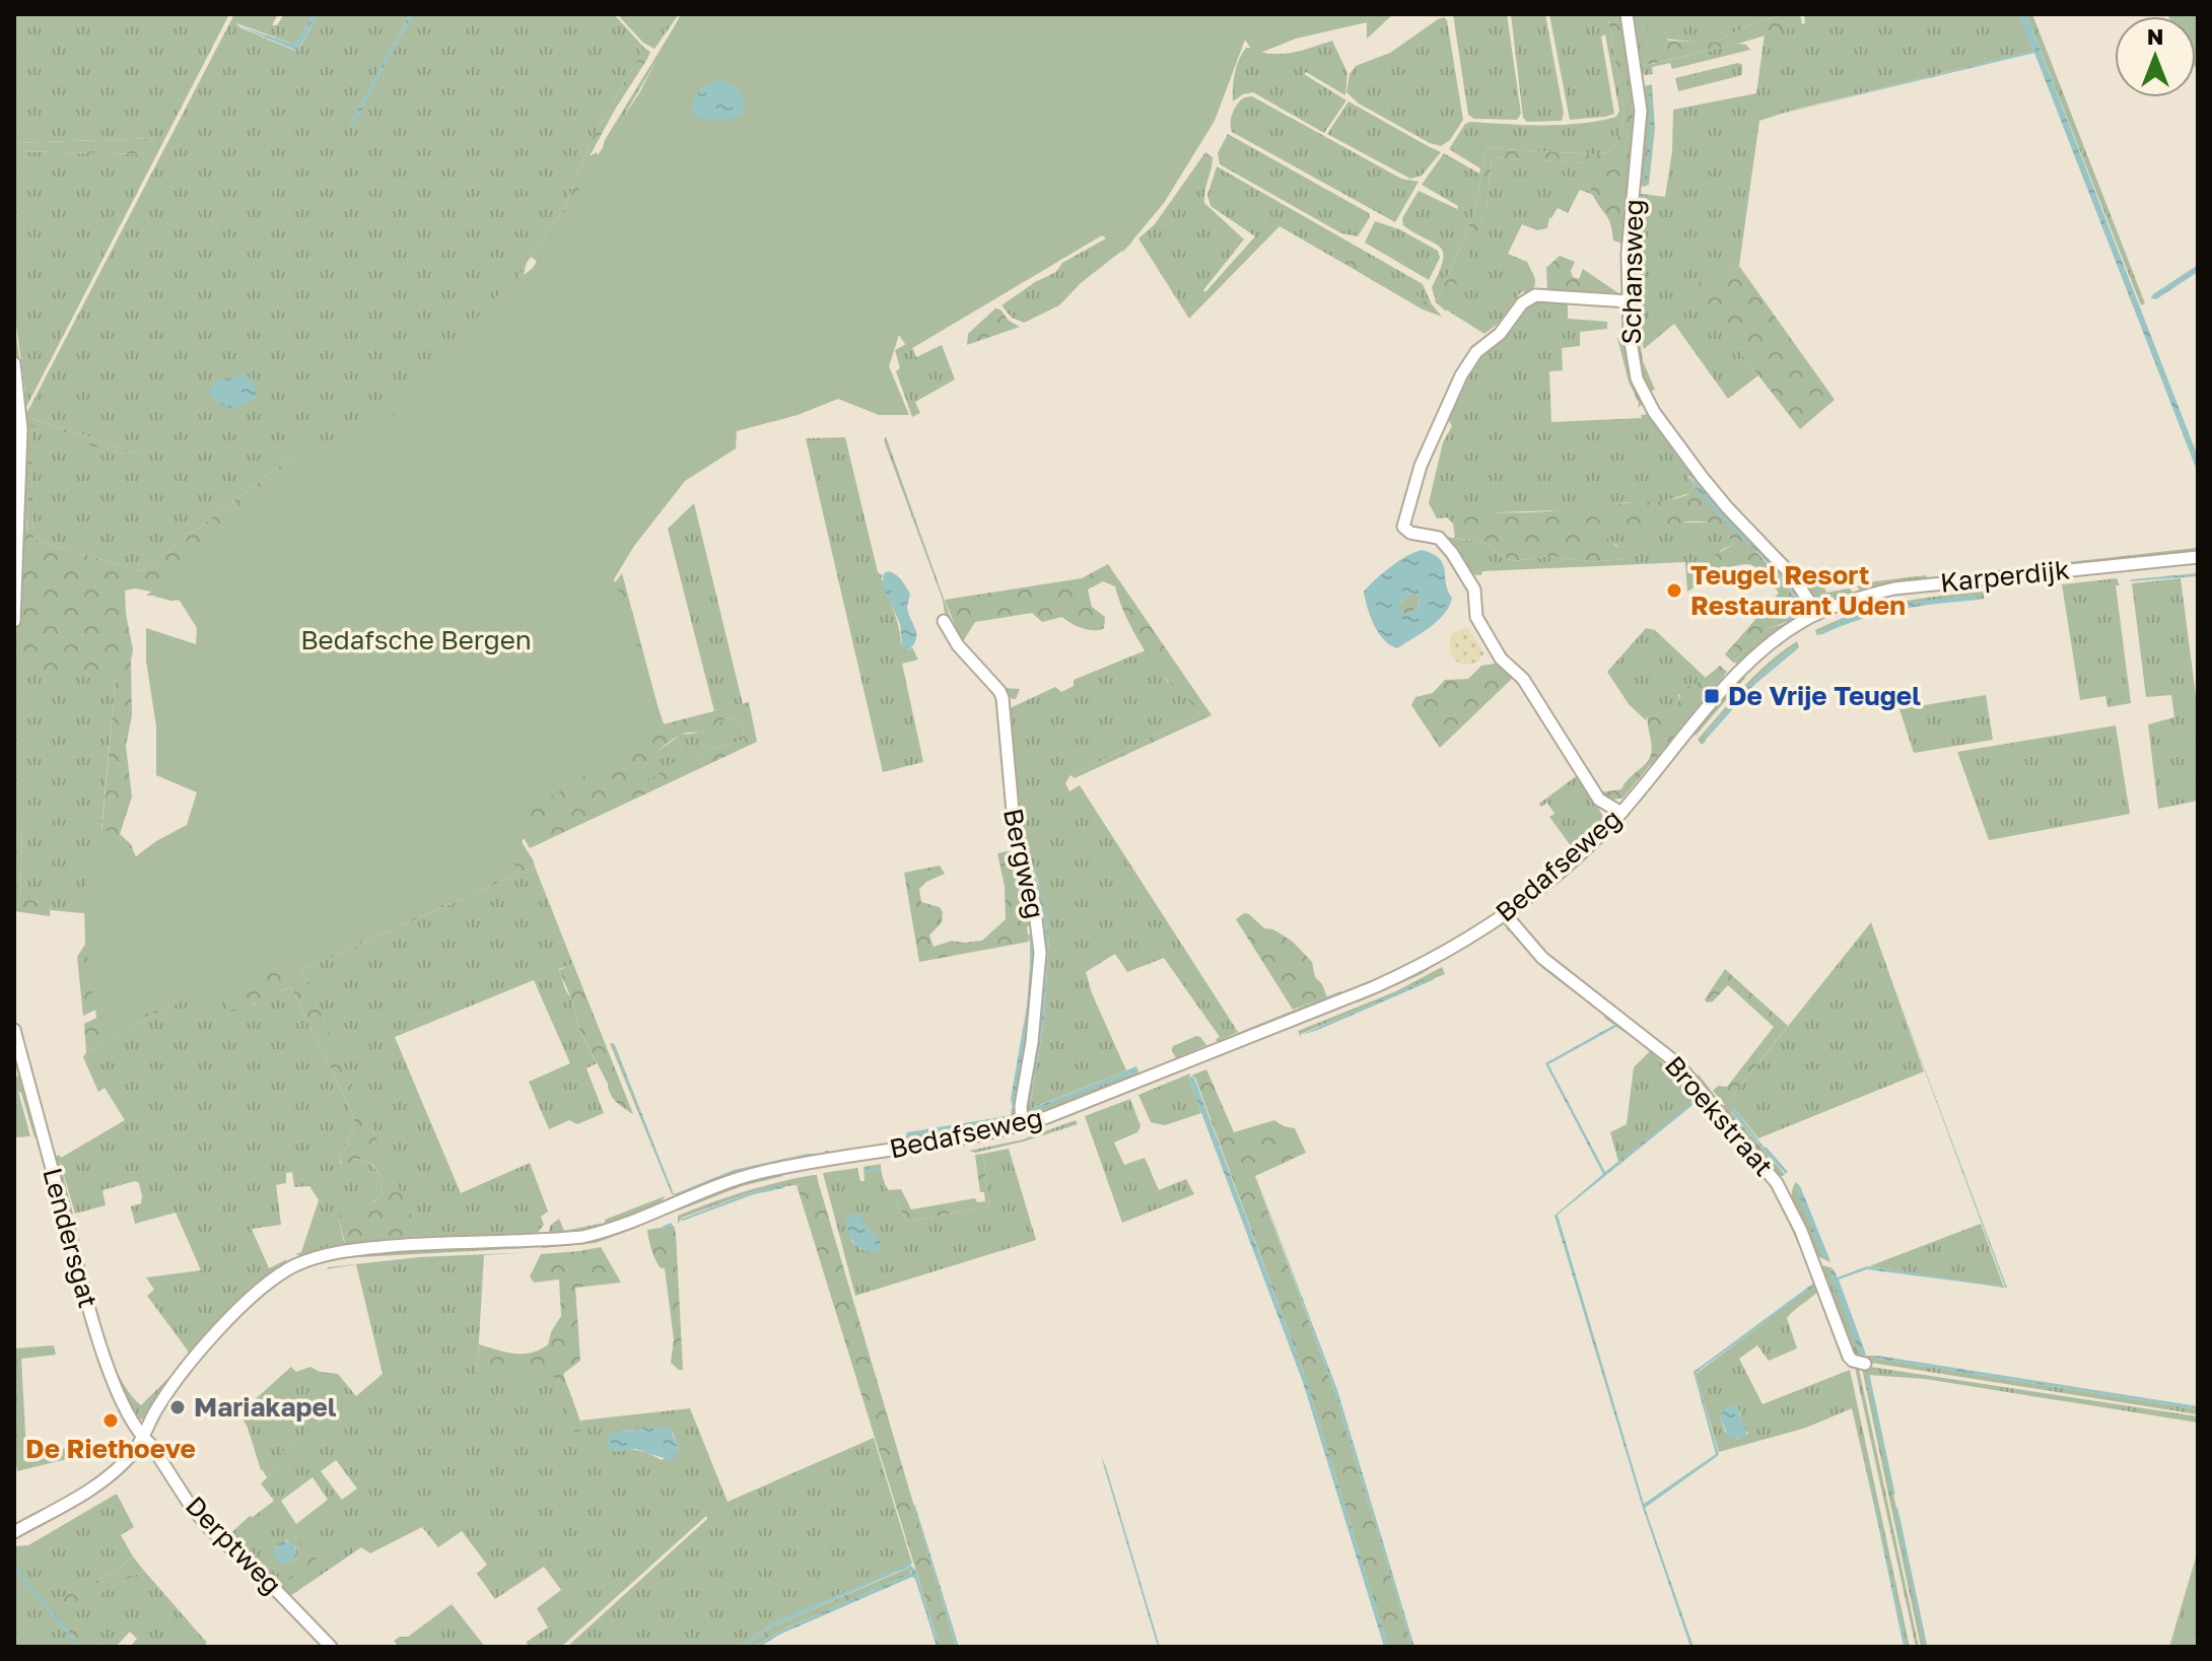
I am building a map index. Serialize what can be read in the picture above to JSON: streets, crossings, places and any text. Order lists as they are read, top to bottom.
{
  "streets": {
    "street": [
      "Schansweg",
      "Karperdijk",
      "Bergweg",
      "Bedafseweg",
      "Broekstraat",
      "Lendersgat",
      "Derptweg"
    ]
  },
  "crossings": [
    ["Schansweg", "Karperdijk"],
    ["Schansweg", "Bedafseweg"],
    ["Karperdijk", "Bedafseweg"],
    ["Bergweg", "Bedafseweg"],
    ["Bedafseweg", "Broekstraat"],
    ["Bedafseweg", "Lendersgat"],
    ["Bedafseweg", "Derptweg"],
    ["Lendersgat", "Derptweg"]
  ],
  "parks": ["Bedafsche Bergen"],
  "places": {
    "other": ["Teugel Resort Restaurant Uden", "Mariakapel", "De Riethoeve"],
    "transit": ["De Vrije Teugel"]
  },
  "north": "top"
}
